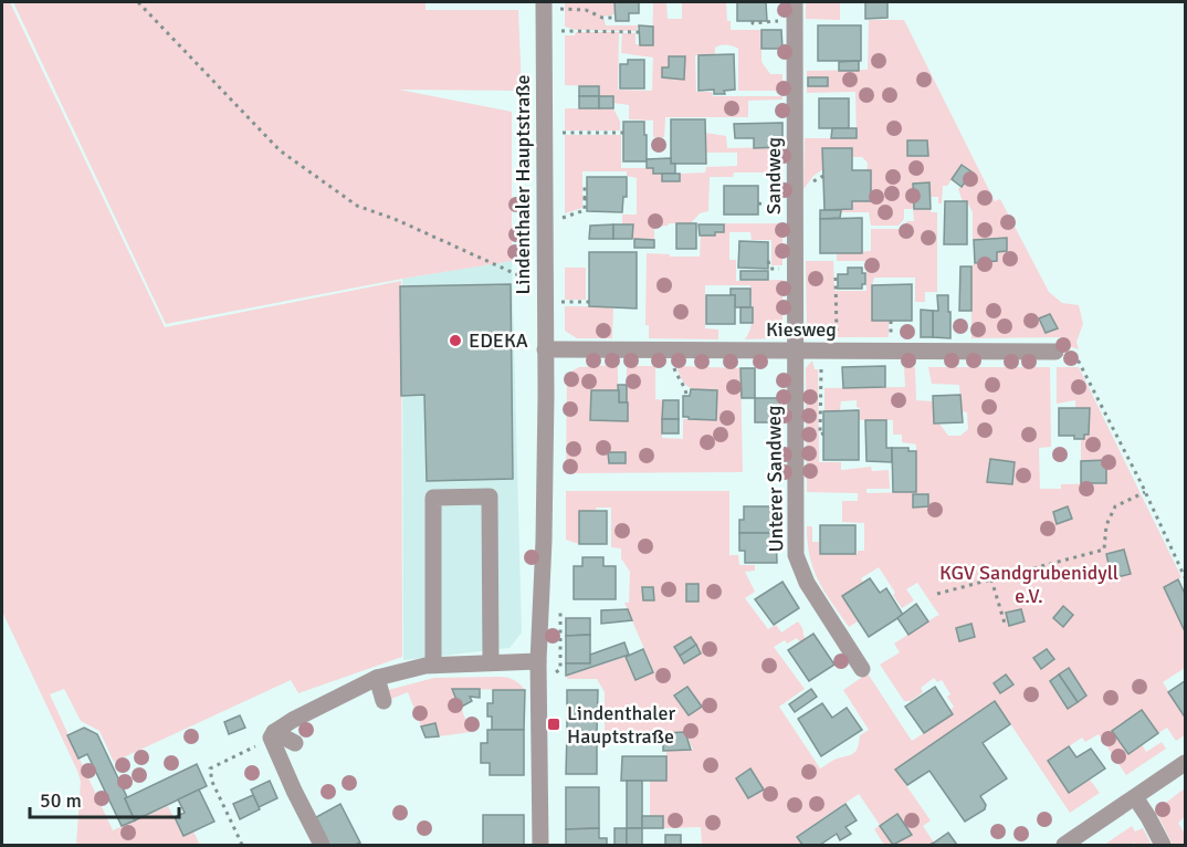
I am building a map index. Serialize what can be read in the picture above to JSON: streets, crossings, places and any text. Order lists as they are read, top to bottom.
{
  "streets": {
    "street": [
      "Sandweg",
      "Lindenthaler Hauptstraße",
      "Kiesweg",
      "Unterer Sandweg"
    ]
  },
  "crossings": [
    ["Sandweg", "Kiesweg"],
    ["Sandweg", "Unterer Sandweg"],
    ["Lindenthaler Hauptstraße", "Kiesweg"],
    ["Kiesweg", "Unterer Sandweg"]
  ],
  "parks": ["KGV Sandgrubenidyll e.V."],
  "places": {
    "other": ["EDEKA"],
    "transit": ["Lindenthaler Hauptstraße"]
  },
  "scale_bar": "50 m"
}
